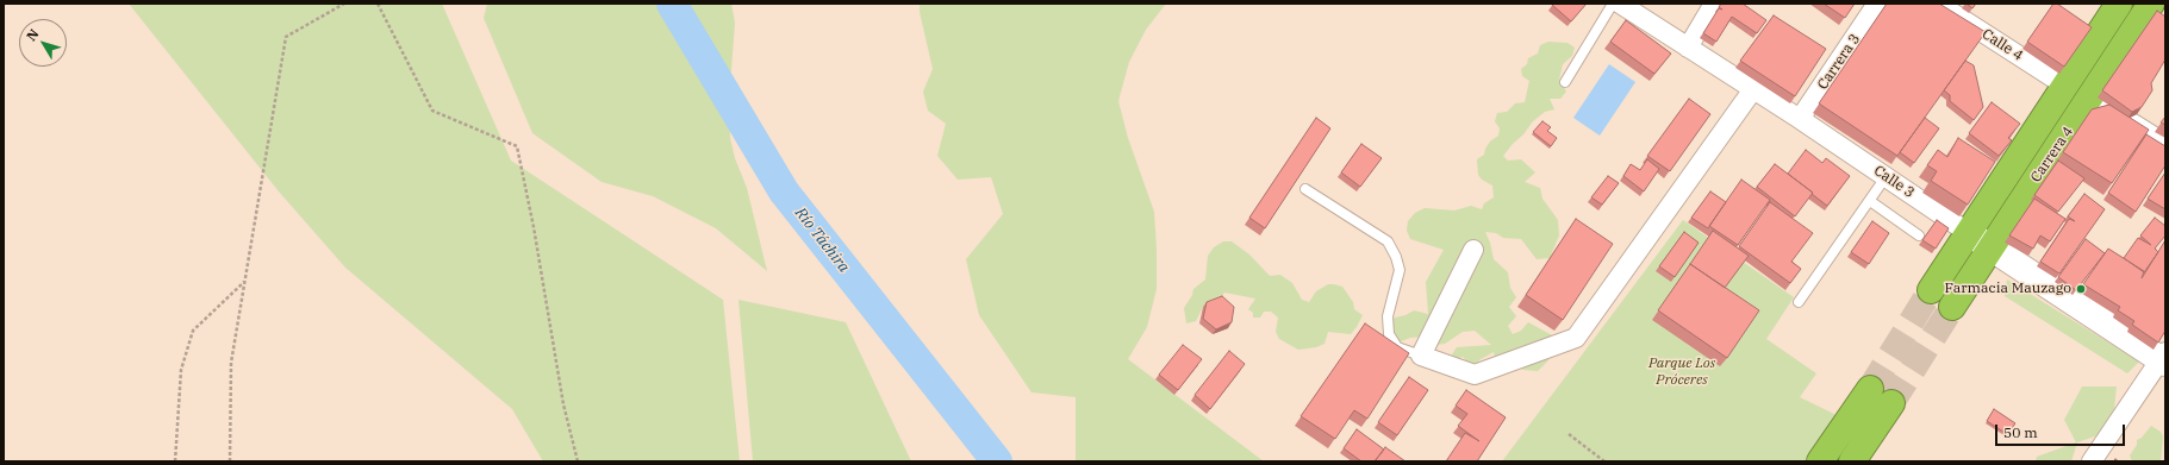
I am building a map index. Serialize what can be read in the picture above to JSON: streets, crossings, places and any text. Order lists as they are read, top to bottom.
{
  "streets": {
    "highway": ["Carrera 4"],
    "street": ["Calle 4", "Carrera 3", "Calle 3"]
  },
  "crossings": [
    ["Calle 4", "Carrera 4"],
    ["Carrera 3", "Calle 3"],
    ["Carrera 4", "Calle 3"]
  ],
  "water": ["Río Táchira"],
  "parks": ["Parque Los Próceres"],
  "places": ["Farmacia Mauzago"],
  "scale_bar": "50 m",
  "north": "top left"
}
